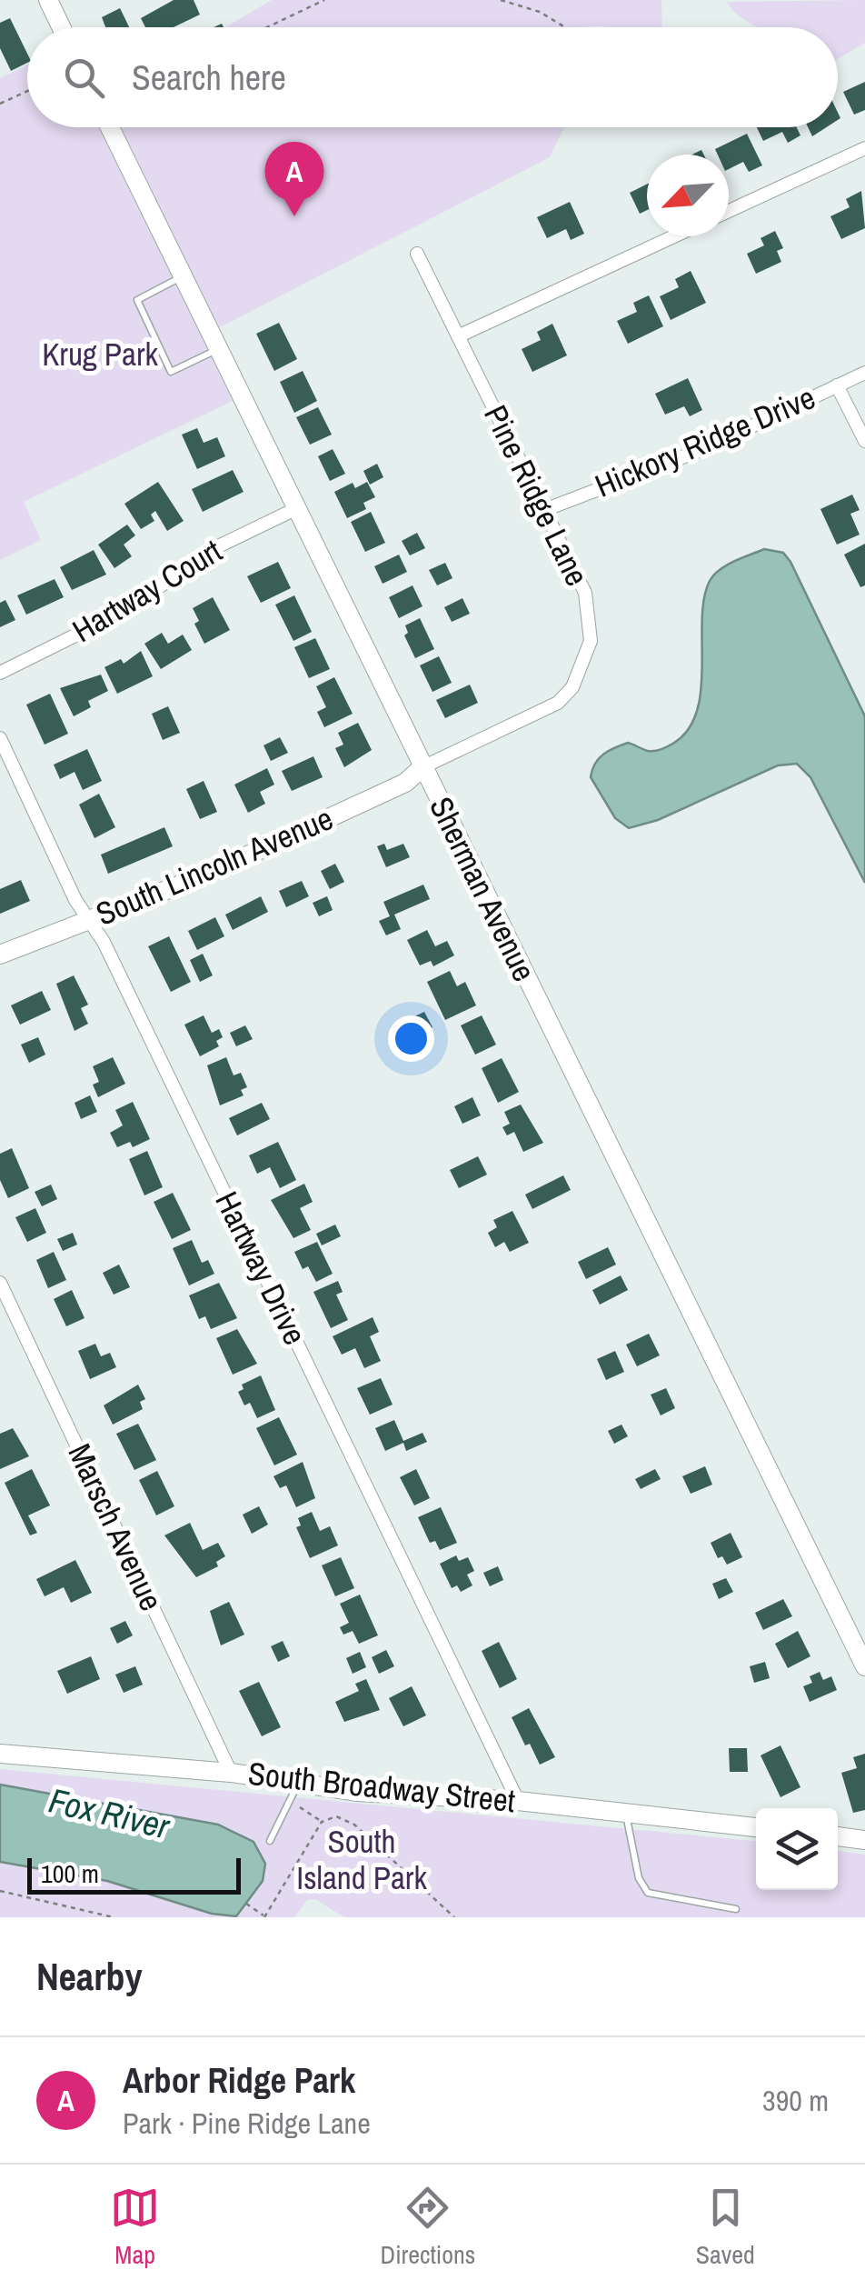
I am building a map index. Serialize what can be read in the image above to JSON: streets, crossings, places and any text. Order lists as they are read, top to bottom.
{
  "streets": {
    "street": [
      "Hickory Ridge Drive",
      "Pine Ridge Lane",
      "Hartway Court",
      "South Lincoln Avenue",
      "Sherman Avenue",
      "Hartway Drive",
      "Marsch Avenue",
      "South Broadway Street"
    ]
  },
  "crossings": [
    ["Hickory Ridge Drive", "Pine Ridge Lane"],
    ["Pine Ridge Lane", "South Lincoln Avenue"],
    ["Pine Ridge Lane", "Sherman Avenue"],
    ["Hartway Court", "Sherman Avenue"],
    ["South Lincoln Avenue", "Sherman Avenue"],
    ["South Lincoln Avenue", "Hartway Drive"],
    ["Hartway Drive", "South Broadway Street"],
    ["Marsch Avenue", "South Broadway Street"]
  ],
  "water": ["Fox River"],
  "parks": ["Krug Park", "South Island Park"],
  "scale_bar": "100 m",
  "north": "bottom left",
  "page": {
    "search": "Search here",
    "pins": "A",
    "scale": "100 m",
    "heading": "Nearby",
    "list": [
      {
        "mark": "A",
        "name": "Arbor Ridge Park",
        "note": "Park · Pine Ridge Lane",
        "value": "390 m"
      }
    ],
    "nav": ["Map", "Directions", "Saved"]
  }
}
